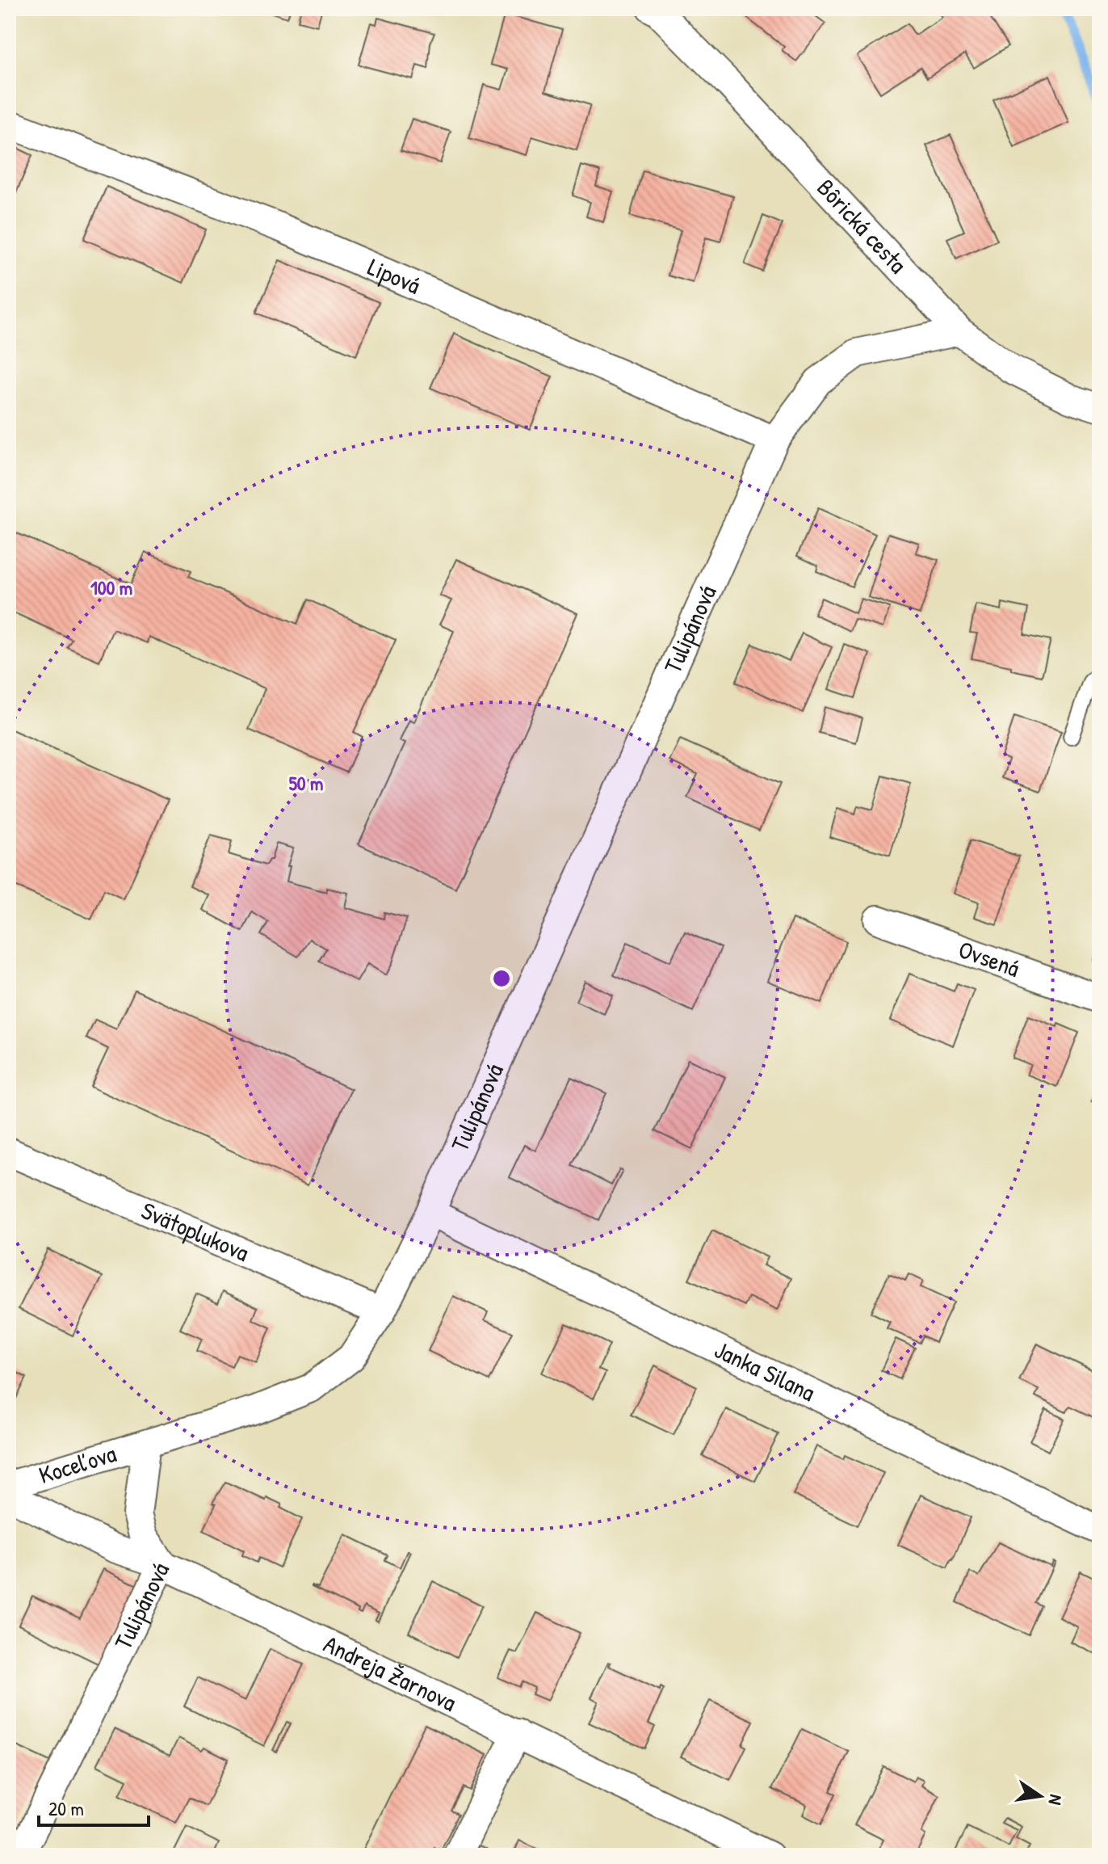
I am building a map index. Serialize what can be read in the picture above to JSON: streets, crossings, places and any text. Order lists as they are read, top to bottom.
{
  "streets": {
    "street": [
      "Bôrická cesta",
      "Lipová",
      "Tulipánová",
      "Ovsená",
      "Svätoplukova",
      "Janka Silana",
      "Koceľova",
      "Andreja Žarnova"
    ]
  },
  "crossings": [
    ["Bôrická cesta", "Tulipánová"],
    ["Lipová", "Tulipánová"],
    ["Tulipánová", "Svätoplukova"],
    ["Tulipánová", "Janka Silana"],
    ["Tulipánová", "Koceľova"],
    ["Tulipánová", "Andreja Žarnova"]
  ],
  "scale_bar": "20 m",
  "north": "right",
  "rings": ["100 m", "50 m"]
}
